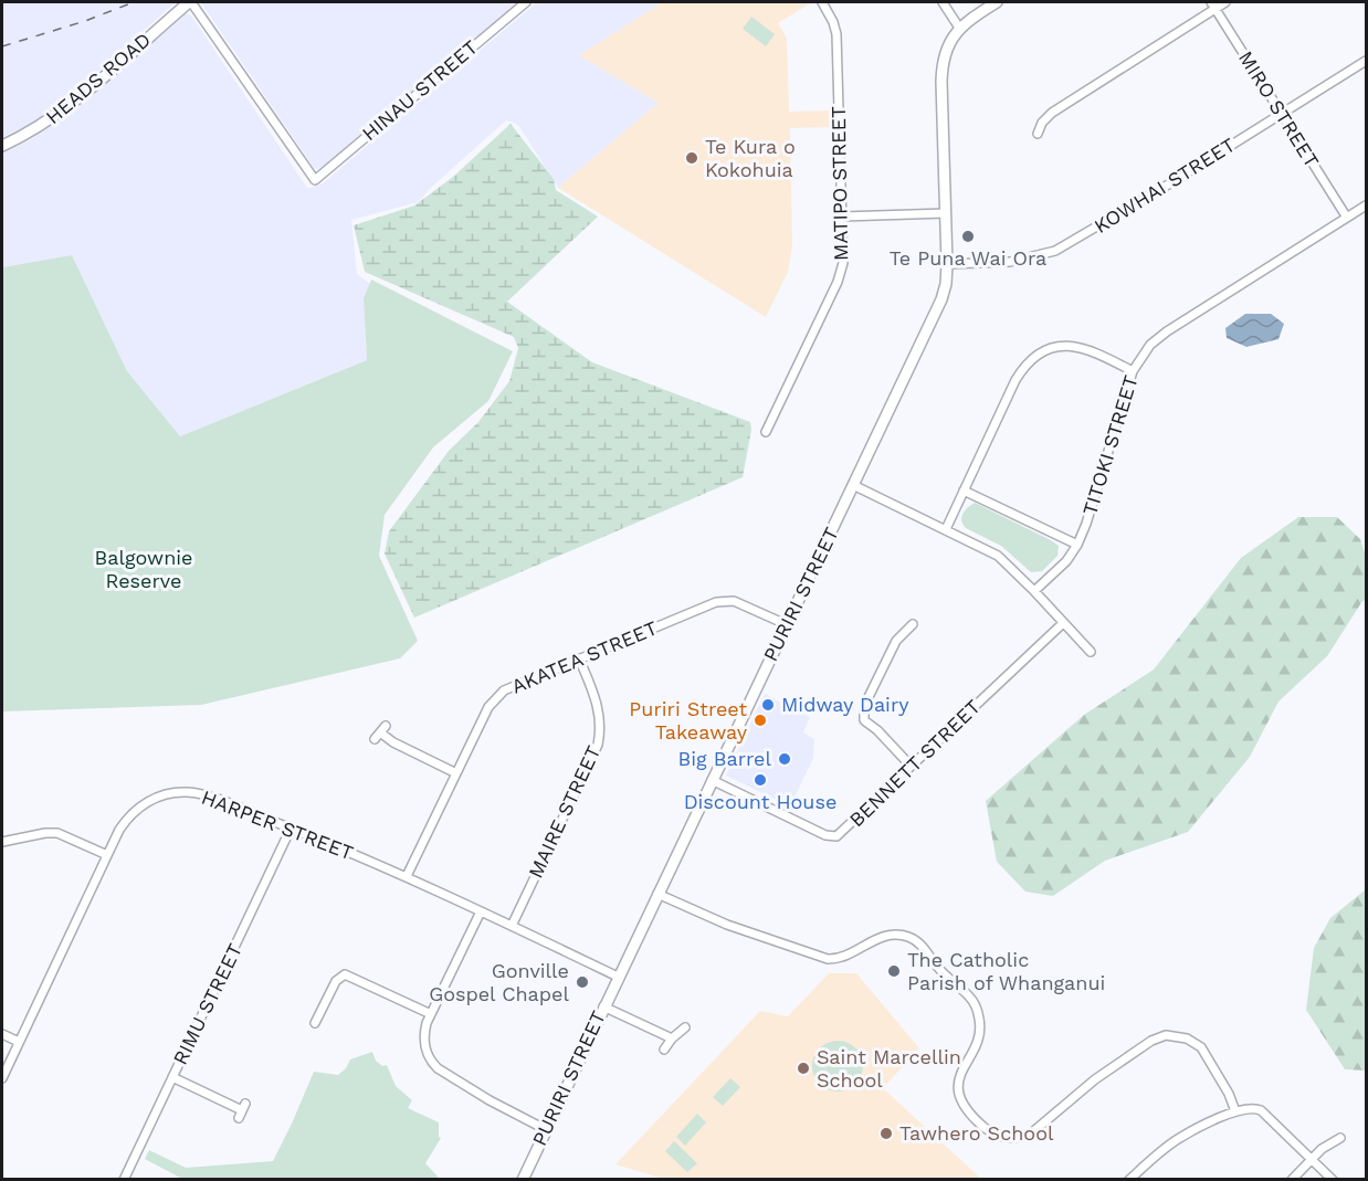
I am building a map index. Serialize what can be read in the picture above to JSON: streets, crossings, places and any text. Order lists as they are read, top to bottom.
{
  "streets": {
    "main road": ["HEADS ROAD", "PURIRI STREET"],
    "street": [
      "HINAU STREET",
      "MIRO STREET",
      "MATIPO STREET",
      "KOWHAI STREET",
      "TITOKI STREET",
      "AKATEA STREET",
      "BENNETT STREET",
      "MAIRE STREET",
      "HARPER STREET",
      "RIMU STREET"
    ]
  },
  "crossings": [
    ["HEADS ROAD", "HINAU STREET"],
    ["MIRO STREET", "KOWHAI STREET"],
    ["MIRO STREET", "TITOKI STREET"],
    ["KOWHAI STREET", "PURIRI STREET"],
    ["PURIRI STREET", "AKATEA STREET"],
    ["PURIRI STREET", "BENNETT STREET"],
    ["PURIRI STREET", "HARPER STREET"],
    ["AKATEA STREET", "MAIRE STREET"],
    ["AKATEA STREET", "HARPER STREET"],
    ["MAIRE STREET", "HARPER STREET"],
    ["HARPER STREET", "RIMU STREET"]
  ],
  "parks": ["Balgownie Reserve"],
  "places": [
    "Te Kura o Kokohuia",
    "Te Puna Wai Ora",
    "Midway Dairy",
    "Puriri Street Takeaway",
    "Big Barrel",
    "Discount House",
    "The Catholic Parish of Whanganui",
    "Gonville Gospel Chapel",
    "Saint Marcellin School",
    "Tawhero School"
  ]
}
